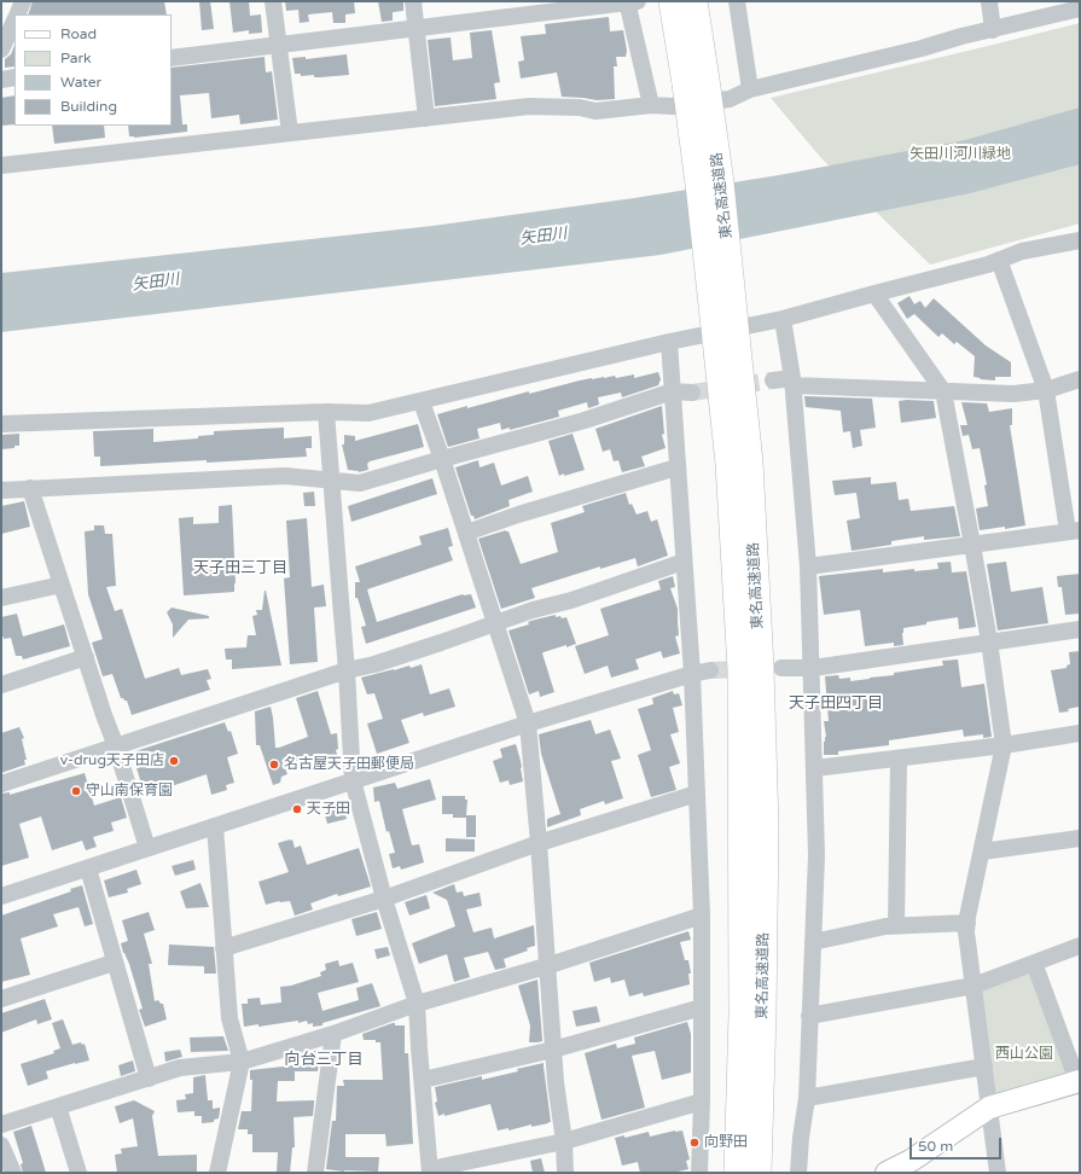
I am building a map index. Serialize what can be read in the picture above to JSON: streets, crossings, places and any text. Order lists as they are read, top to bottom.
{
  "streets": {
    "highway": ["東名高速道路"]
  },
  "districts": ["天子田三丁目", "天子田四丁目", "向台三丁目"],
  "water": ["矢田川"],
  "parks": ["矢田川河川緑地", "西山公園"],
  "places": [
    "v-drug天子田店",
    "名古屋天子田郵便局",
    "守山南保育園",
    "天子田",
    "向野田"
  ],
  "legend": [
    "Road",
    "Park",
    "Water",
    "Building"
  ],
  "scale_bar": "50 m"
}
